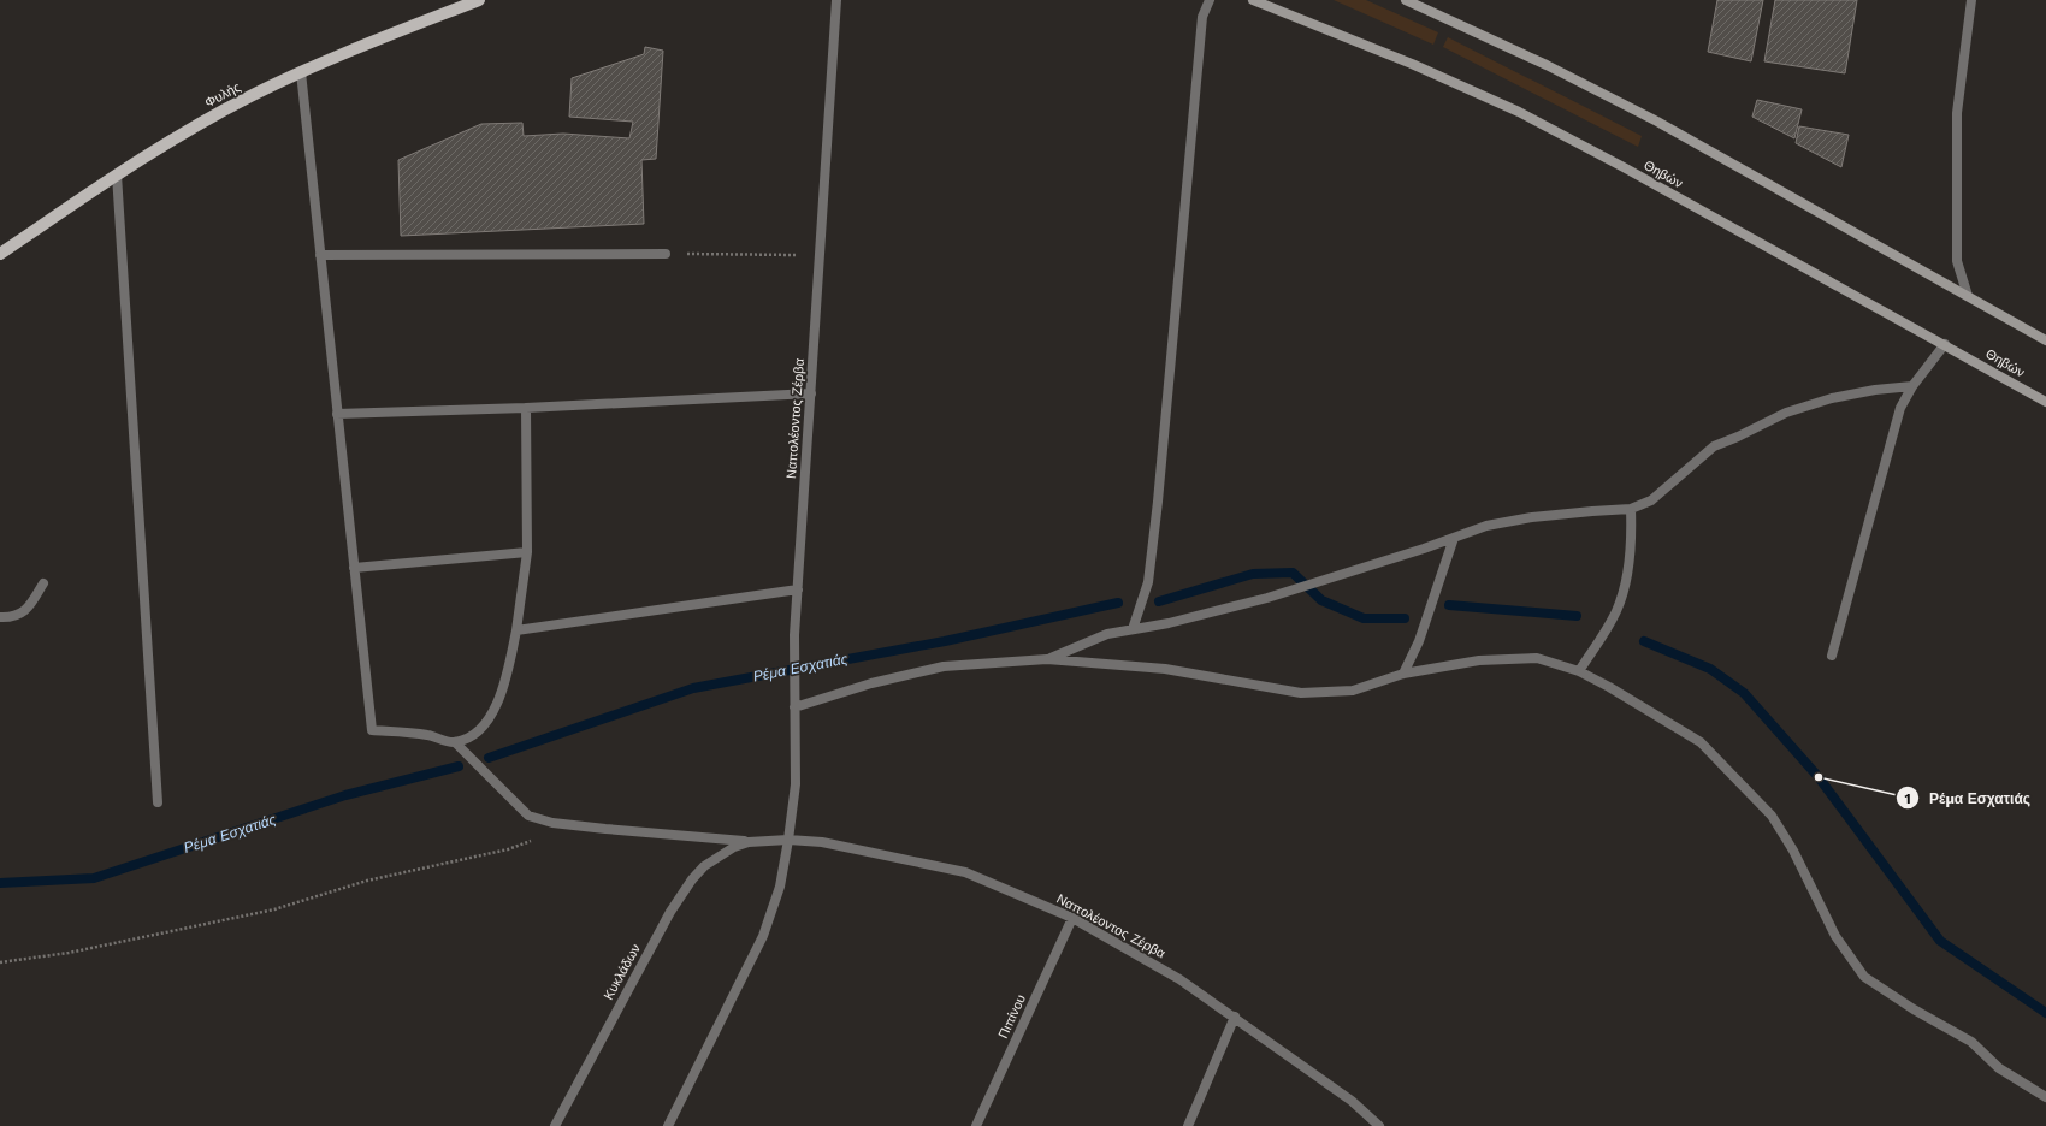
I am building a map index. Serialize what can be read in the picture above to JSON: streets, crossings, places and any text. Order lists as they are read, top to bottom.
{
  "streets": {
    "main road": ["Φυλής", "Θηβών"],
    "street": ["Ναπολέοντος Ζέρβα", "Κυκλάδων", "Πιπίνου"]
  },
  "crossings": [
    ["Ναπολέοντος Ζέρβα", "Κυκλάδων"],
    ["Ναπολέοντος Ζέρβα", "Πιπίνου"]
  ],
  "water": ["Ρέμα Εσχατιάς"],
  "places": ["Ρέμα Εσχατιάς"]
}
